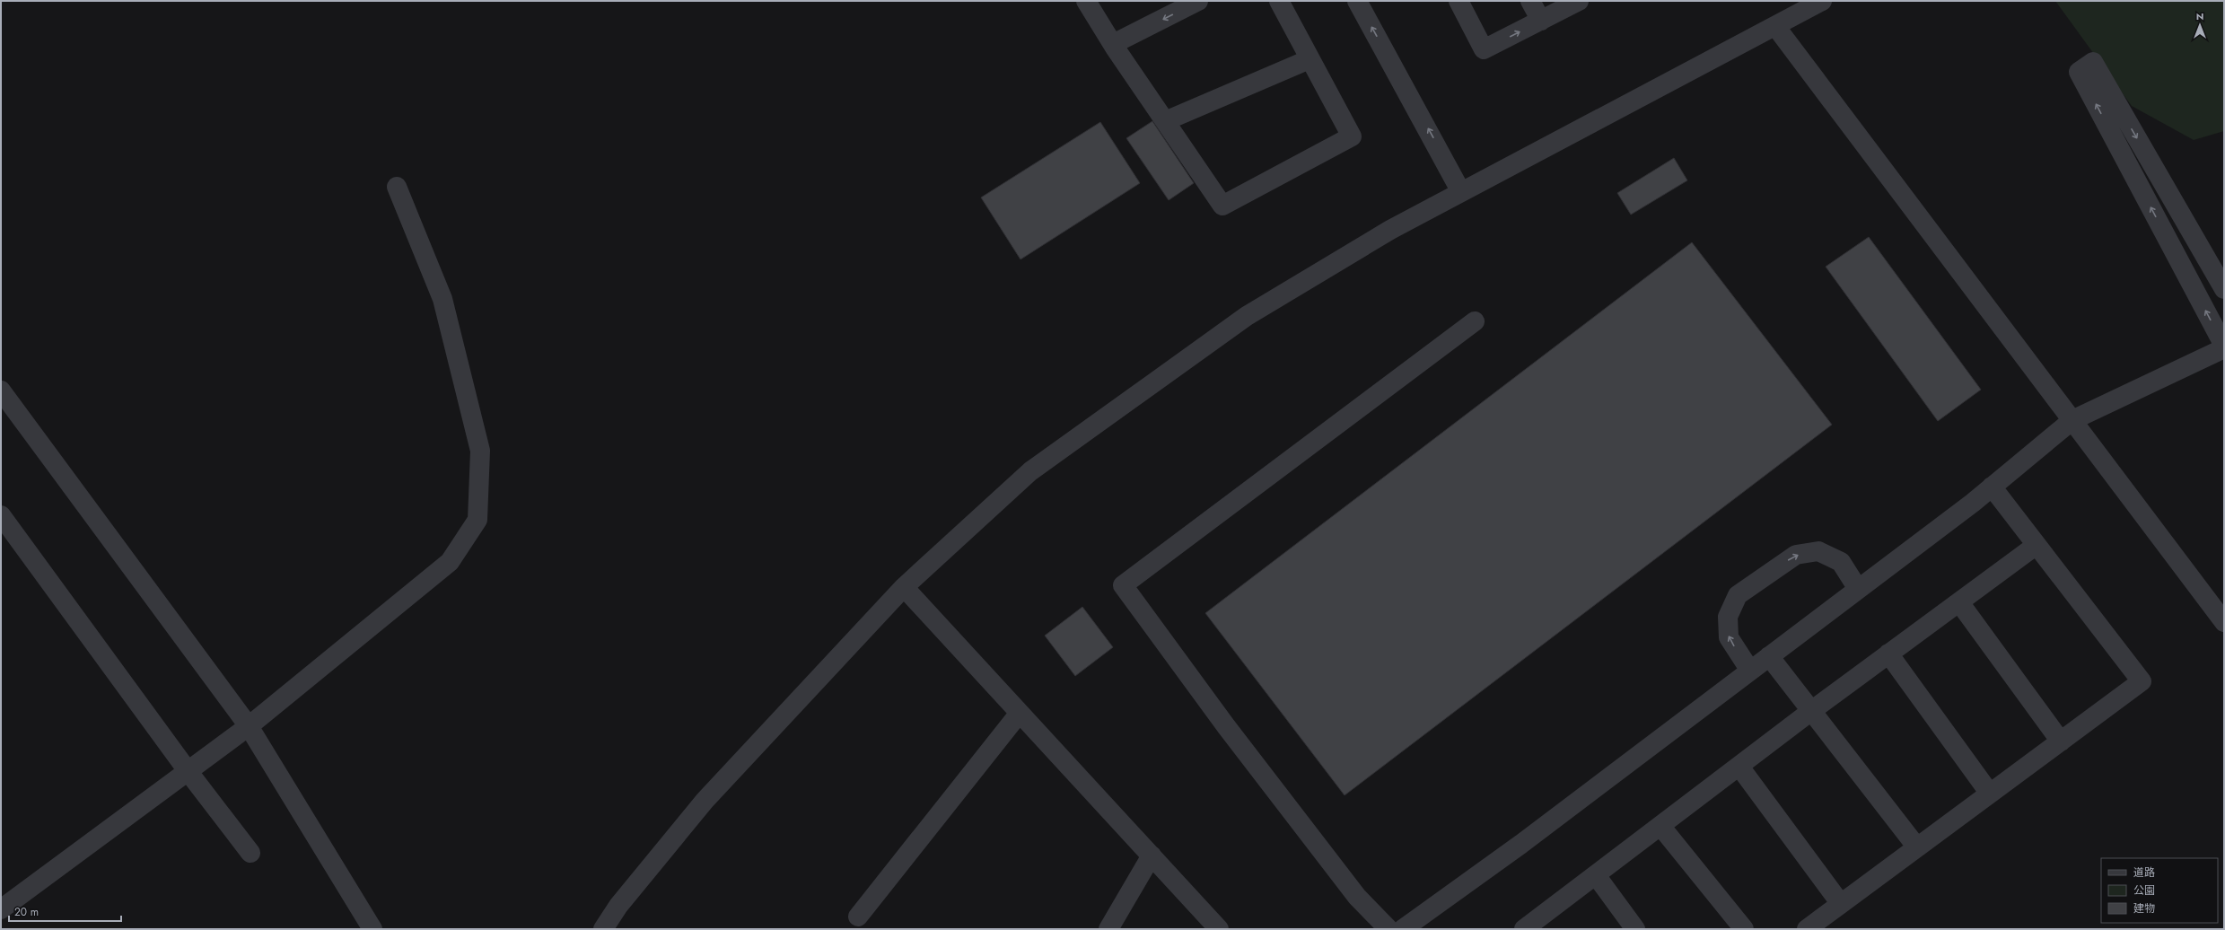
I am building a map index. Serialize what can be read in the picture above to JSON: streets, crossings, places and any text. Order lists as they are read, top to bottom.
{
  "legend": ["道路", "公園", "建物"],
  "scale_bar": "20 m",
  "north": "top"
}
